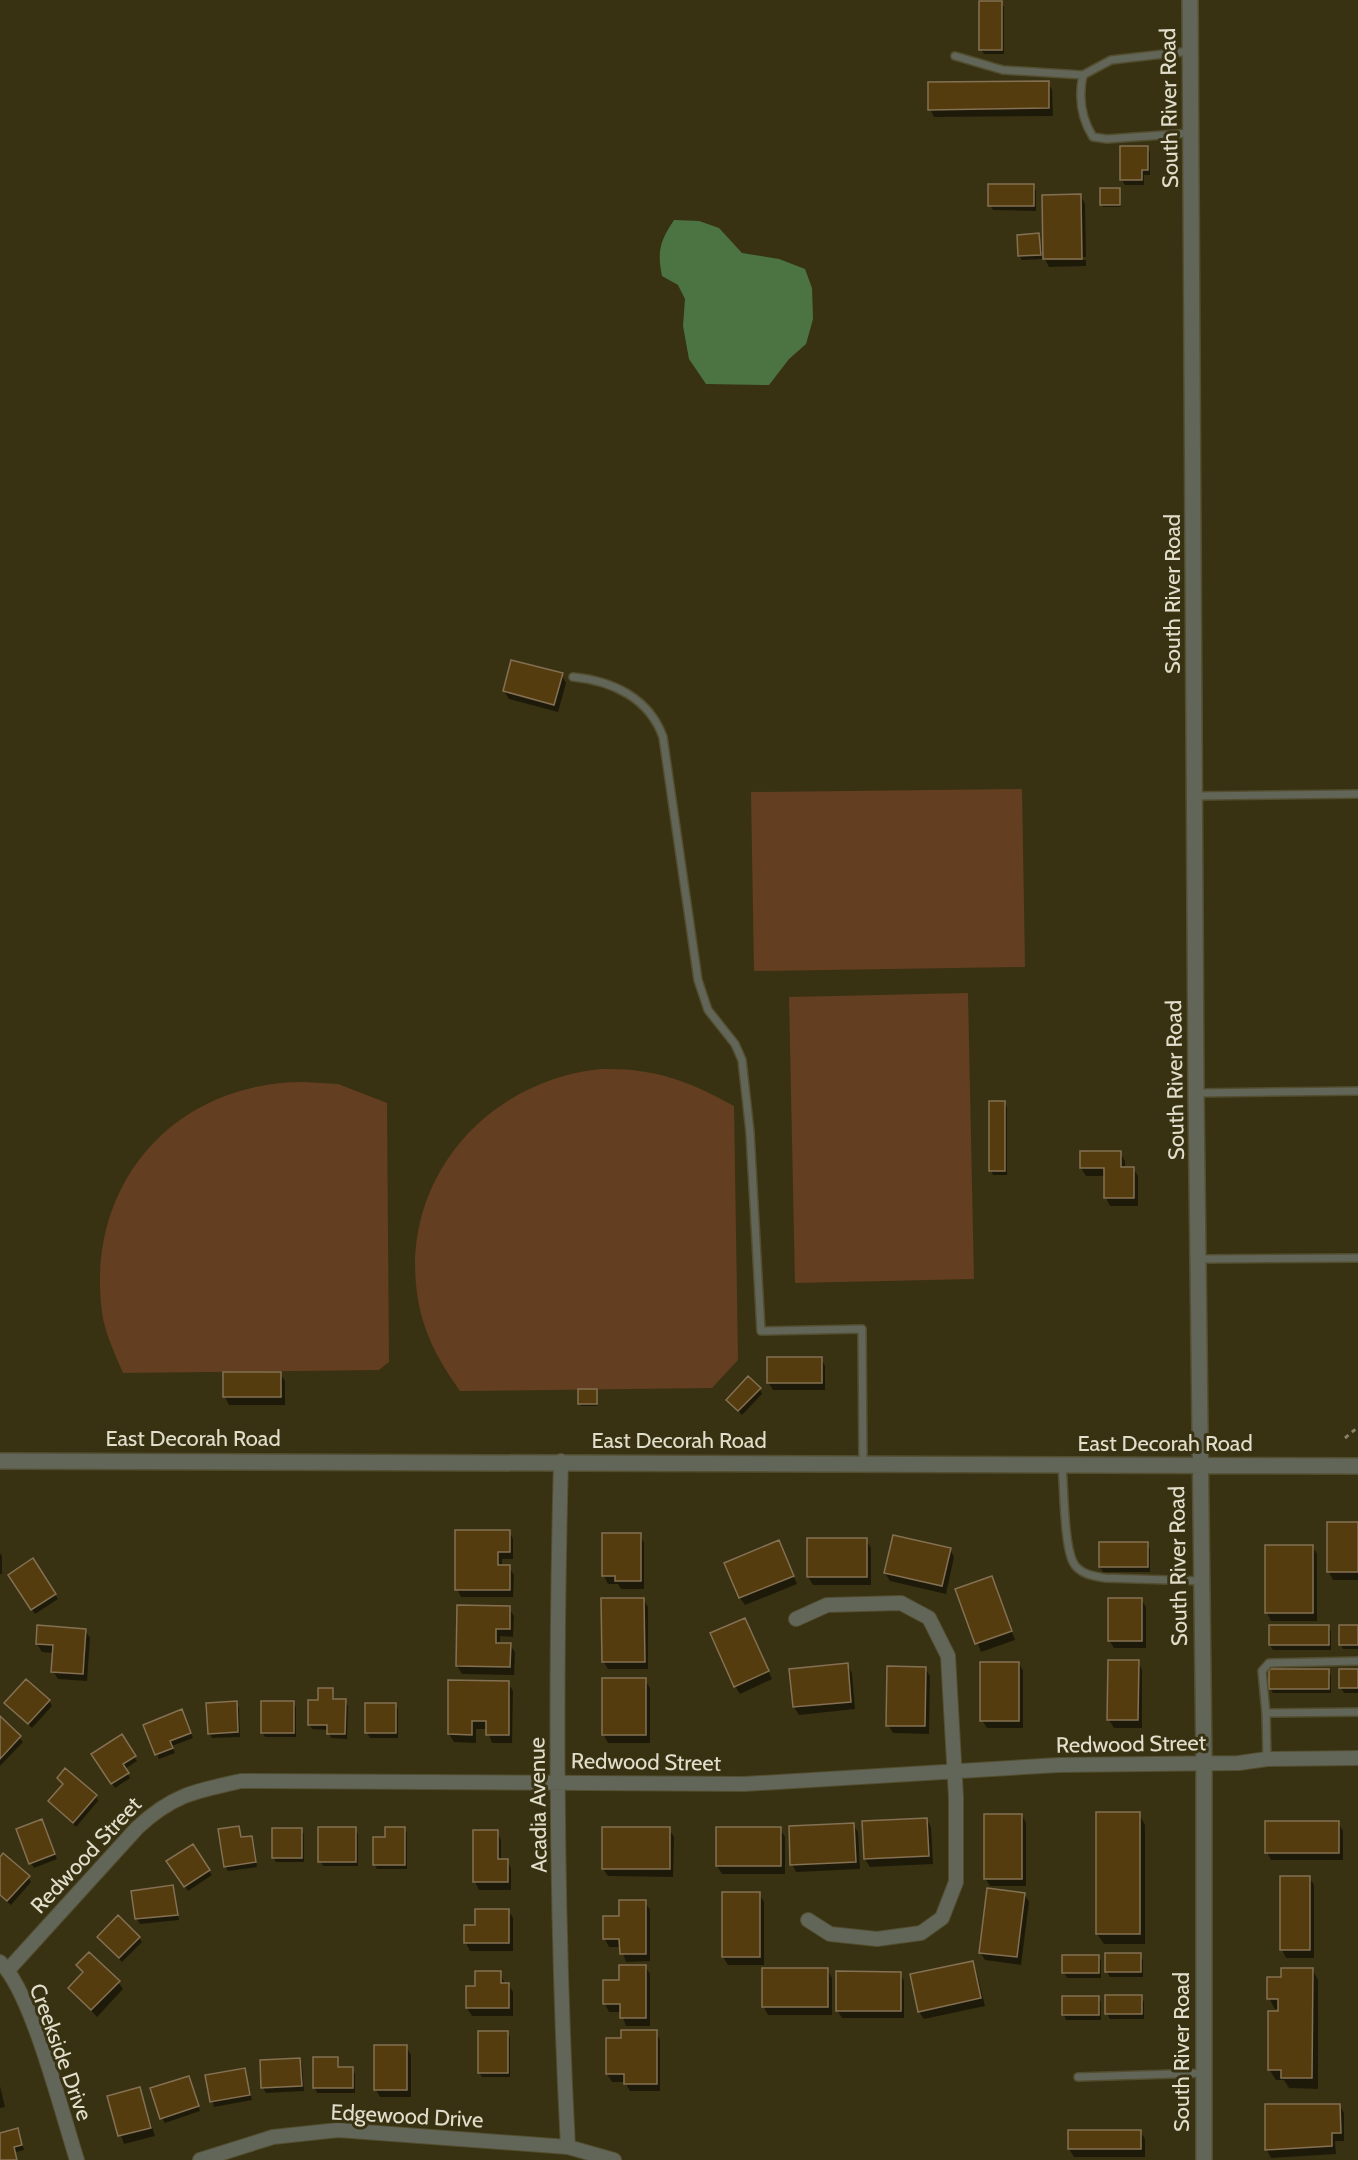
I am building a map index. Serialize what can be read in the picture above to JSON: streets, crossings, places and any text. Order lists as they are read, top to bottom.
{
  "streets": {
    "street": [
      "South River Road",
      "East Decorah Road",
      "Redwood Street",
      "Acadia Avenue",
      "Creekside Drive",
      "Edgewood Drive"
    ]
  },
  "crossings": [
    ["South River Road", "East Decorah Road"],
    ["South River Road", "Redwood Street"],
    ["East Decorah Road", "Acadia Avenue"],
    ["Redwood Street", "Acadia Avenue"],
    ["Redwood Street", "Creekside Drive"],
    ["Acadia Avenue", "Edgewood Drive"]
  ]
}
